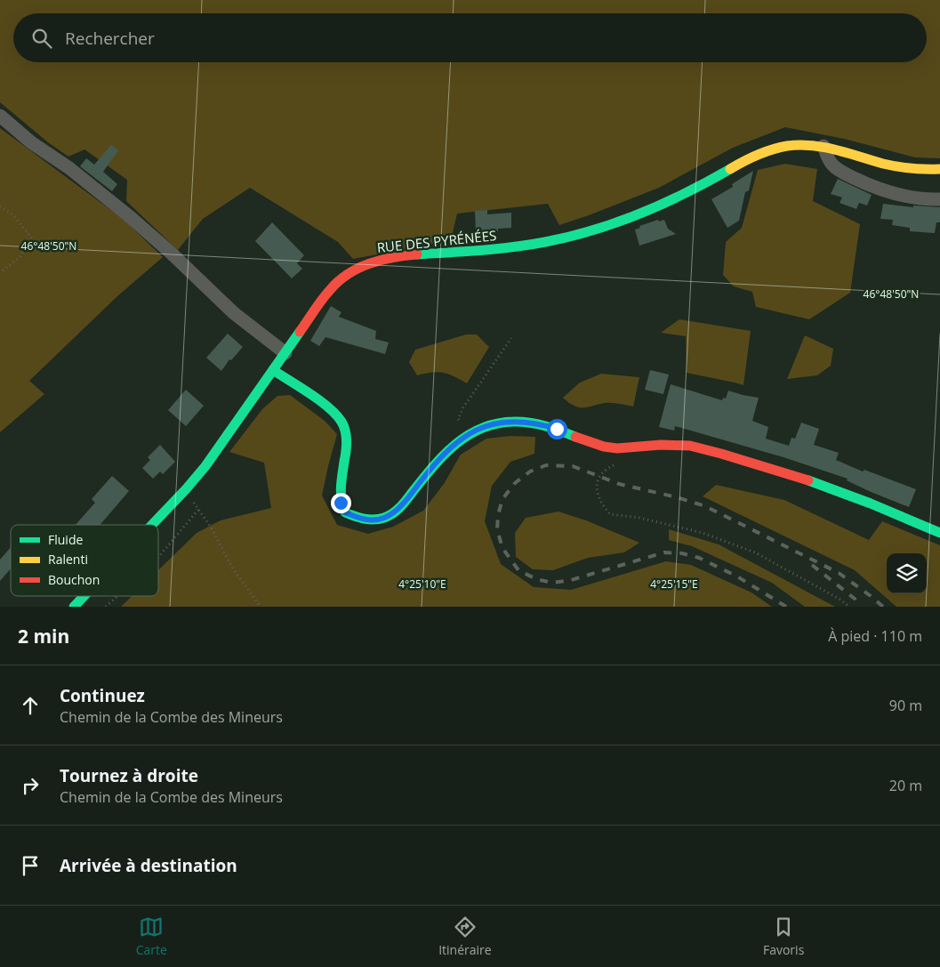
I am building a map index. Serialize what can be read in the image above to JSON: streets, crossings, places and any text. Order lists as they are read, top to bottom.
{
  "streets": {
    "street": ["RUE DES PYRÉNÉES"]
  },
  "legend": ["Fluide", "Ralenti", "Bouchon"],
  "page": {
    "search": "Rechercher",
    "heading": ["2 min", "À pied · 110 m"],
    "list": [
      ["Continuez", "Chemin de la Combe des Mineurs", "90 m"],
      ["Tournez à droite", "Chemin de la Combe des Mineurs", "20 m"],
      "Arrivée à destination"
    ],
    "nav": ["Carte", "Itinéraire", "Favoris"]
  },
  "coordinates": ["46°48'50\"N", "4°25'10\"E", "4°25'15\"E"]
}
